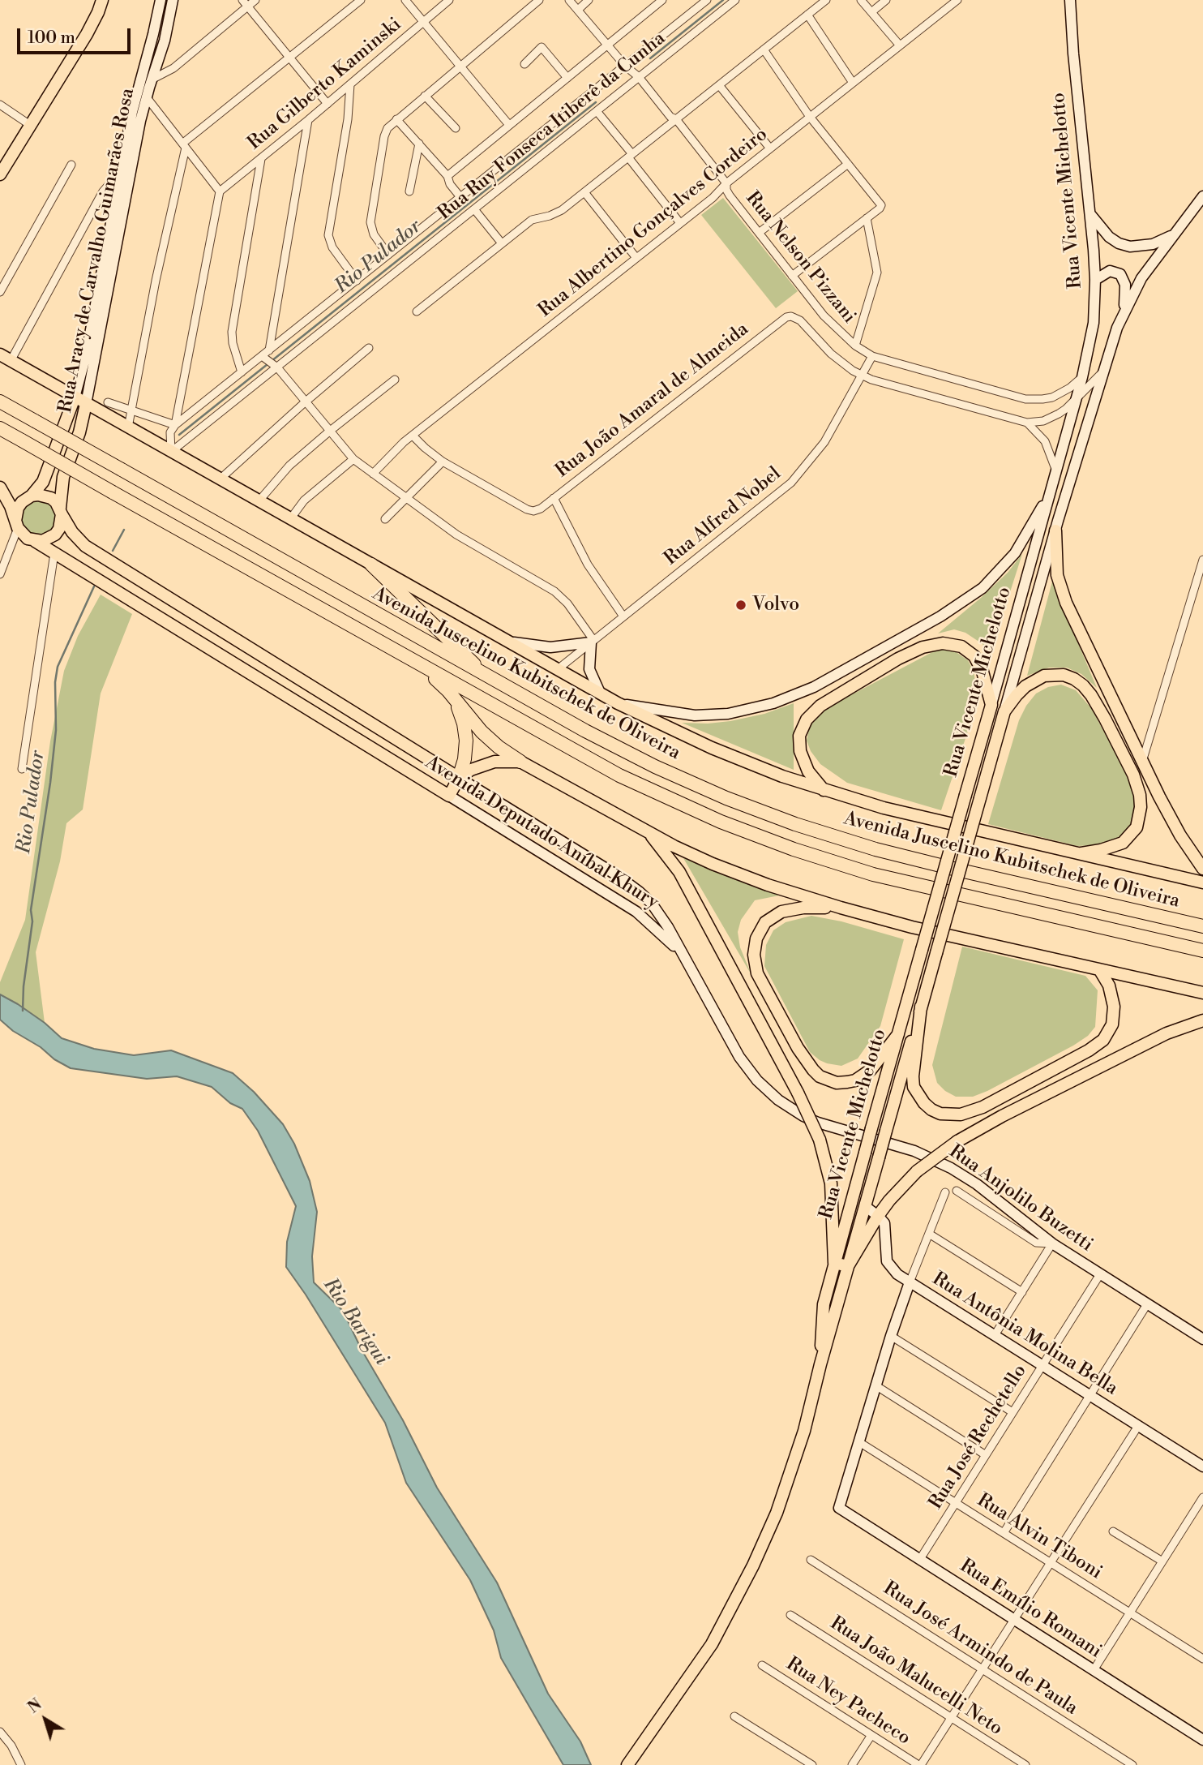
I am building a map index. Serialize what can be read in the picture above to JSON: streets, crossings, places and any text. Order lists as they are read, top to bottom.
{
  "streets": {
    "highway": ["Avenida Juscelino Kubitschek de Oliveira"],
    "main road": [
      "Rua Vicente Michelotto",
      "Rua Aracy de Carvalho Guimarães Rosa",
      "Avenida Deputado Aníbal Khury",
      "Rua Anjolilo Buzetti",
      "Rua Antônia Molina Bella",
      "Rua Emílio Romani"
    ],
    "street": [
      "Rua Gilberto Kaminski",
      "Rua Ruy Fonseca Itiberê da Cunha",
      "Rua Albertino Gonçalves Cordeiro",
      "Rua Nelson Pizzani",
      "Rua João Amaral de Almeida",
      "Rua Alfred Nobel",
      "Rua José Rechetello",
      "Rua Alvin Tiboni",
      "Rua José Armindo de Paula",
      "Rua João Malucelli Neto",
      "Rua Ney Pacheco"
    ]
  },
  "crossings": [
    ["Rua Ruy Fonseca Itiberê da Cunha", "Rua Nelson Pizzani"],
    ["Rua Vicente Michelotto", "Rua Nelson Pizzani"],
    ["Rua Albertino Gonçalves Cordeiro", "Rua Nelson Pizzani"],
    ["Rua Aracy de Carvalho Guimarães Rosa", "Avenida Deputado Aníbal Khury"],
    ["Rua Nelson Pizzani", "Rua João Amaral de Almeida"],
    ["Rua Nelson Pizzani", "Rua Alfred Nobel"],
    ["Avenida Deputado Aníbal Khury", "Rua Anjolilo Buzetti"],
    ["Rua Anjolilo Buzetti", "Rua José Rechetello"],
    ["Rua Antônia Molina Bella", "Rua José Rechetello"],
    ["Rua José Rechetello", "Rua Alvin Tiboni"],
    ["Rua José Rechetello", "Rua Emílio Romani"],
    ["Rua Alvin Tiboni", "Rua Emílio Romani"]
  ],
  "water": ["Rio Pulador", "Rio Barigui"],
  "places": ["Volvo"],
  "scale_bar": "100 m",
  "north": "top left"
}
